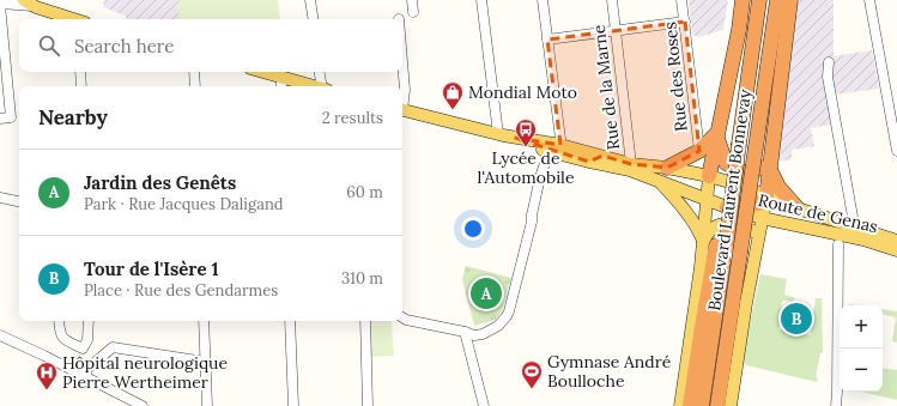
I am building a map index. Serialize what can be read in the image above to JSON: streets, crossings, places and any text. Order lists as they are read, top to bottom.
{
  "streets": {
    "highway": ["Boulevard Laurent Bonnevay"],
    "main road": ["Route de Genas"],
    "street": ["Rue des Roses", "Rue de la Marne"]
  },
  "crossings": [
    ["Rue de la Marne", "Route de Genas"],
    ["Boulevard Laurent Bonnevay", "Route de Genas"]
  ],
  "places": {
    "shop": ["Mondial Moto"],
    "bus stop": ["Lycée de l'Automobile"],
    "sports": ["Gymnase André Boulloche"],
    "hospital": ["Hôpital neurologique Pierre Wertheimer"]
  },
  "page": {
    "search": "Search here",
    "heading": ["Nearby", "2 results"],
    "list": [
      {
        "mark": "A",
        "name": "Jardin des Genêts",
        "note": "Park · Rue Jacques Daligand",
        "value": "60 m"
      },
      {
        "mark": "B",
        "name": "Tour de l'Isère 1",
        "note": "Place · Rue des Gendarmes",
        "value": "310 m"
      }
    ],
    "pins": ["A", "B"],
    "map_buttons": ["+", "−"]
  }
}
